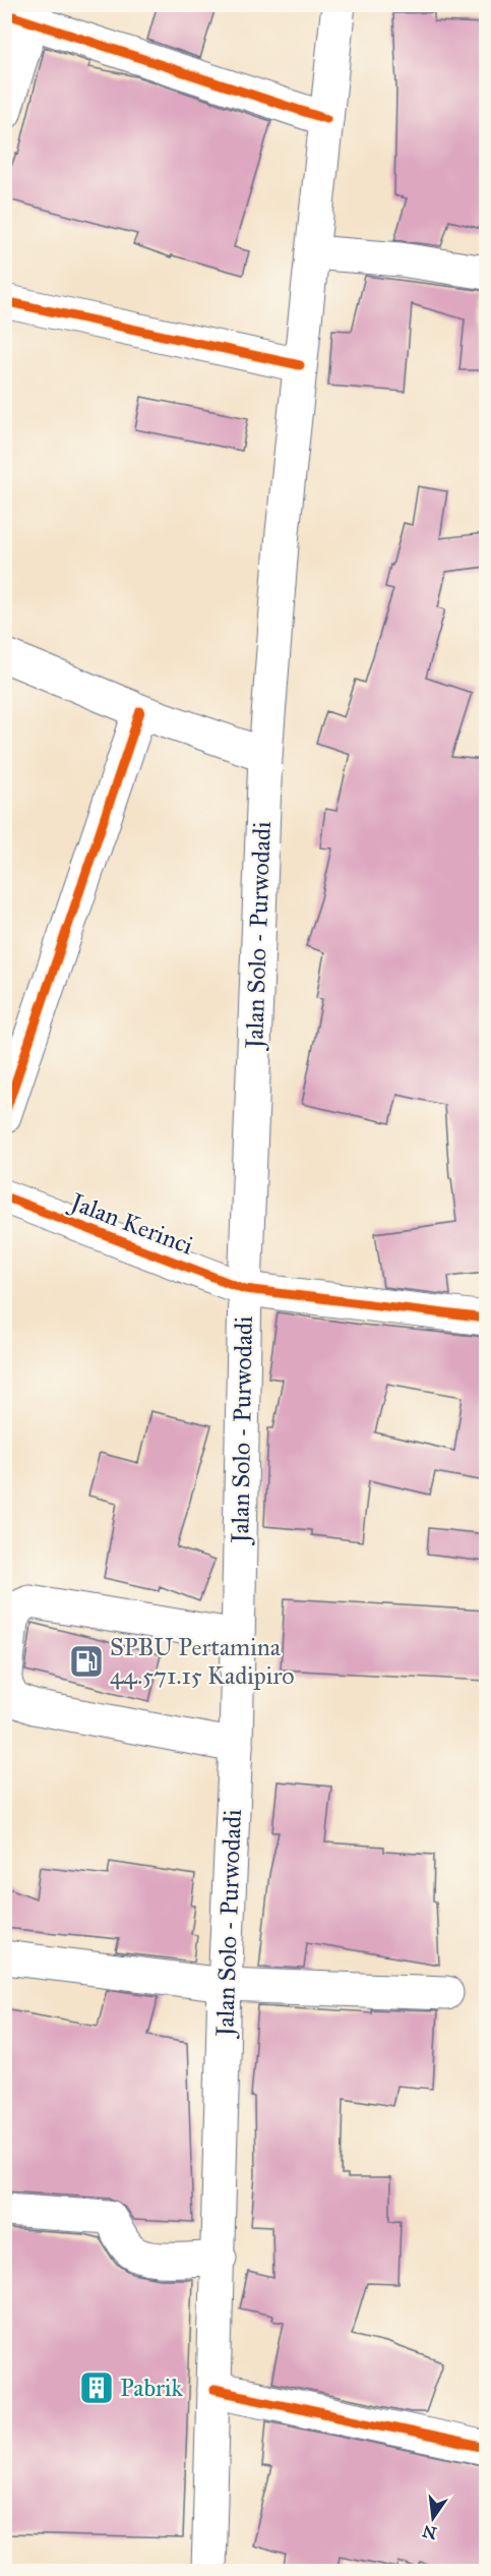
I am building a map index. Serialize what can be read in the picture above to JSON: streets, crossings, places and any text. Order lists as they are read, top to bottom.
{
  "streets": {
    "main road": ["Jalan Solo - Purwodadi", "Jalan Kerinci"]
  },
  "crossings": [
    ["Jalan Solo - Purwodadi", "Jalan Kerinci"]
  ],
  "places": {
    "fuel station": ["SPBU Pertamina 44.571.15 Kadipiro"],
    "building": ["Pabrik"]
  },
  "north": "bottom"
}
